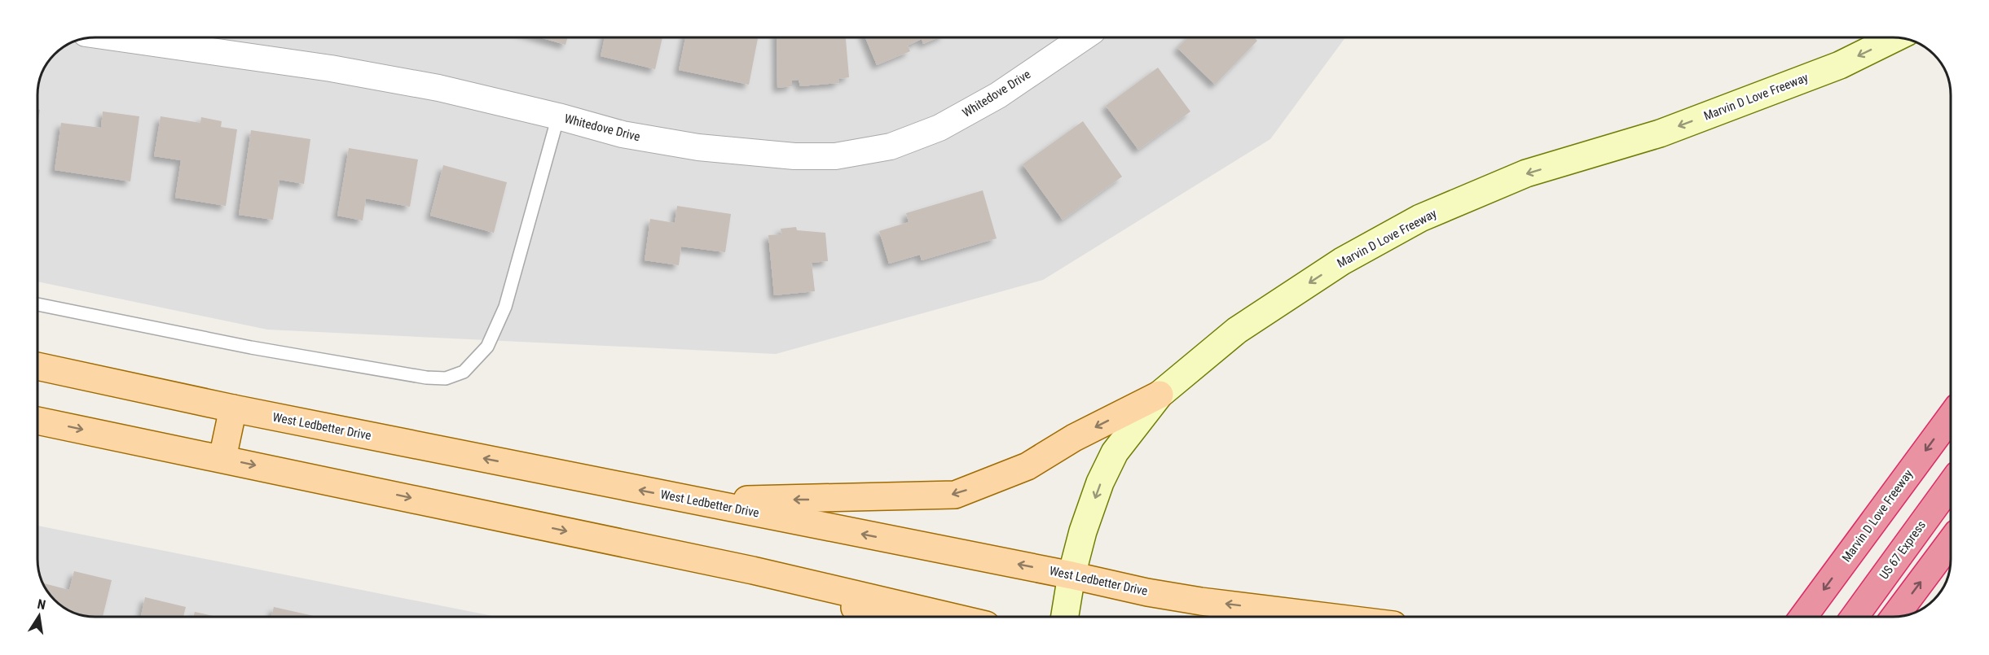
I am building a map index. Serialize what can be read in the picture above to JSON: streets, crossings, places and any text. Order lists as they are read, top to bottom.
{
  "streets": {
    "highway": ["Marvin D Love Freeway", "US 67 Express"],
    "main road": ["West Ledbetter Drive"],
    "street": ["Whitedove Drive"]
  },
  "crossings": [
    ["Marvin D Love Freeway", "West Ledbetter Drive"]
  ],
  "one_way": ["Marvin D Love Freeway"],
  "north": "top"
}
